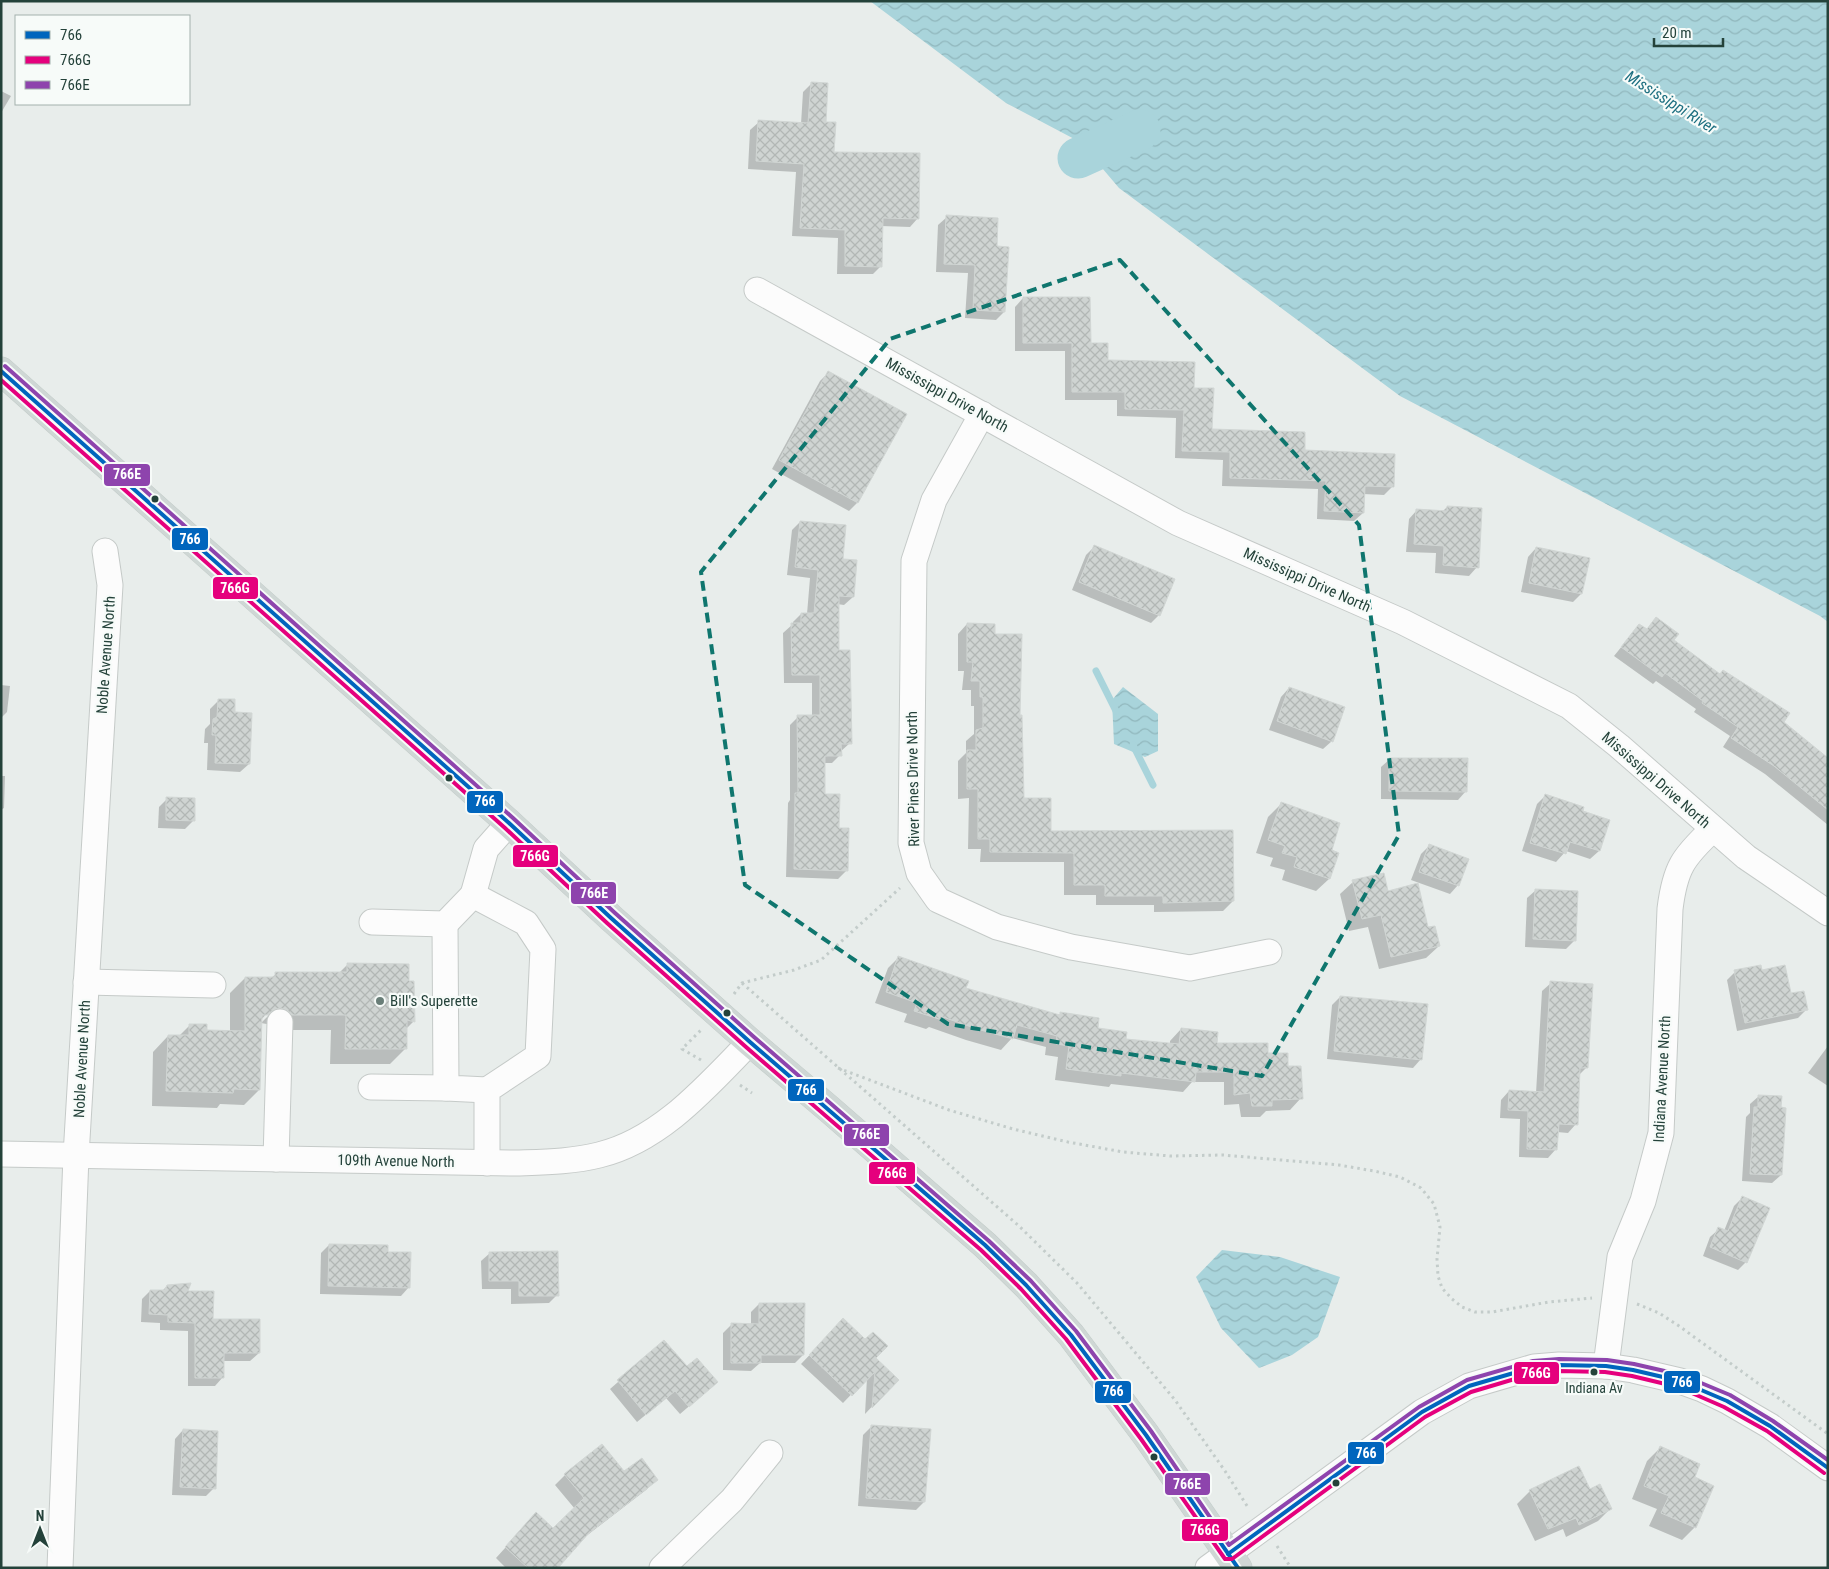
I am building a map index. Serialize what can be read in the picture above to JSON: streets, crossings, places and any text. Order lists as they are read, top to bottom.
{
  "streets": {
    "street": [
      "Mississippi Drive North",
      "Noble Avenue North",
      "River Pines Drive North",
      "Indiana Avenue North",
      "109th Avenue North"
    ]
  },
  "crossings": [
    ["Mississippi Drive North", "River Pines Drive North"],
    ["Mississippi Drive North", "Indiana Avenue North"],
    ["Noble Avenue North", "109th Avenue North"]
  ],
  "water": ["Mississippi River"],
  "places": ["Bill's Superette", "Indiana Av"],
  "lines": ["transit line 766E", "transit line 766", "transit line 766G"],
  "legend": ["766", "766G", "766E"],
  "scale_bar": "20 m",
  "north": "top"
}
